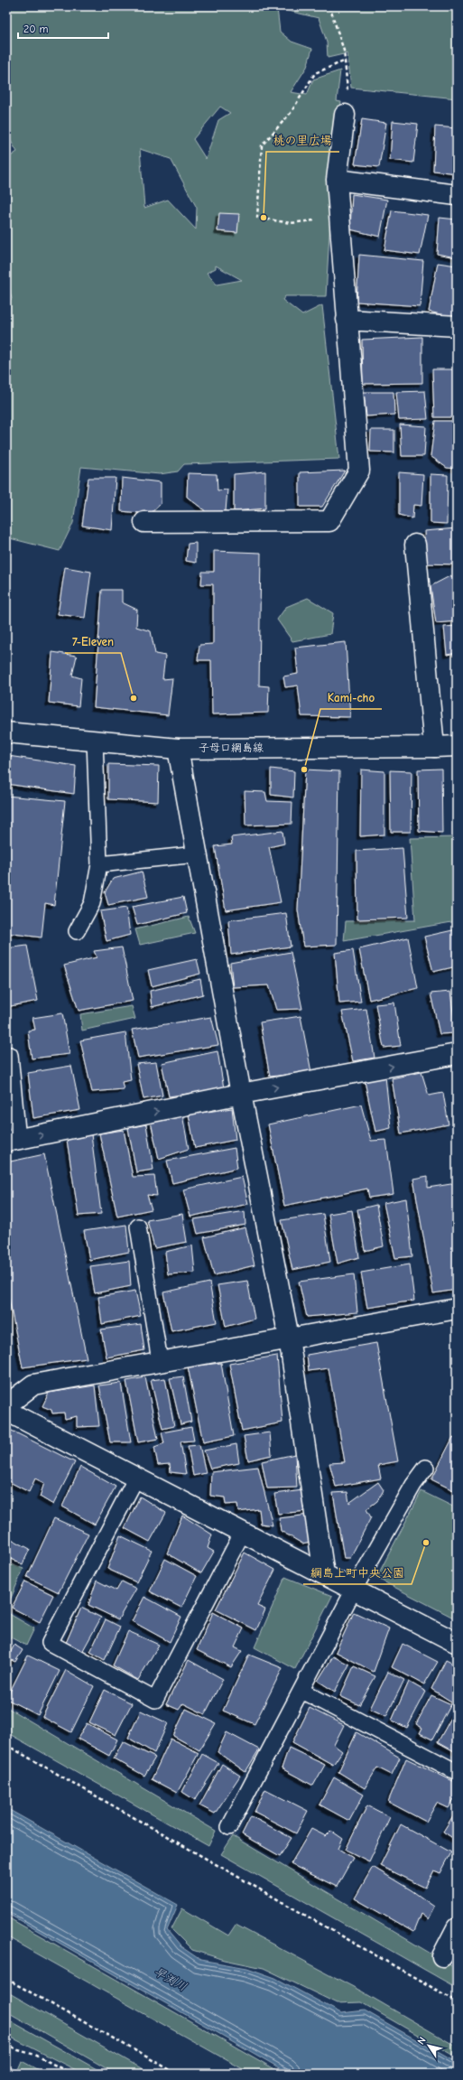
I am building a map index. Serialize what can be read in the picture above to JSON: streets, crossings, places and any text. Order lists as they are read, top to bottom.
{
  "streets": {
    "street": ["子母口綱島線"]
  },
  "water": ["早渕川"],
  "places": [
    "桃の里広場",
    "7-Eleven",
    "Kami-cho",
    "綱島上町中央公園"
  ],
  "scale_bar": "20 m",
  "north": "top left"
}
